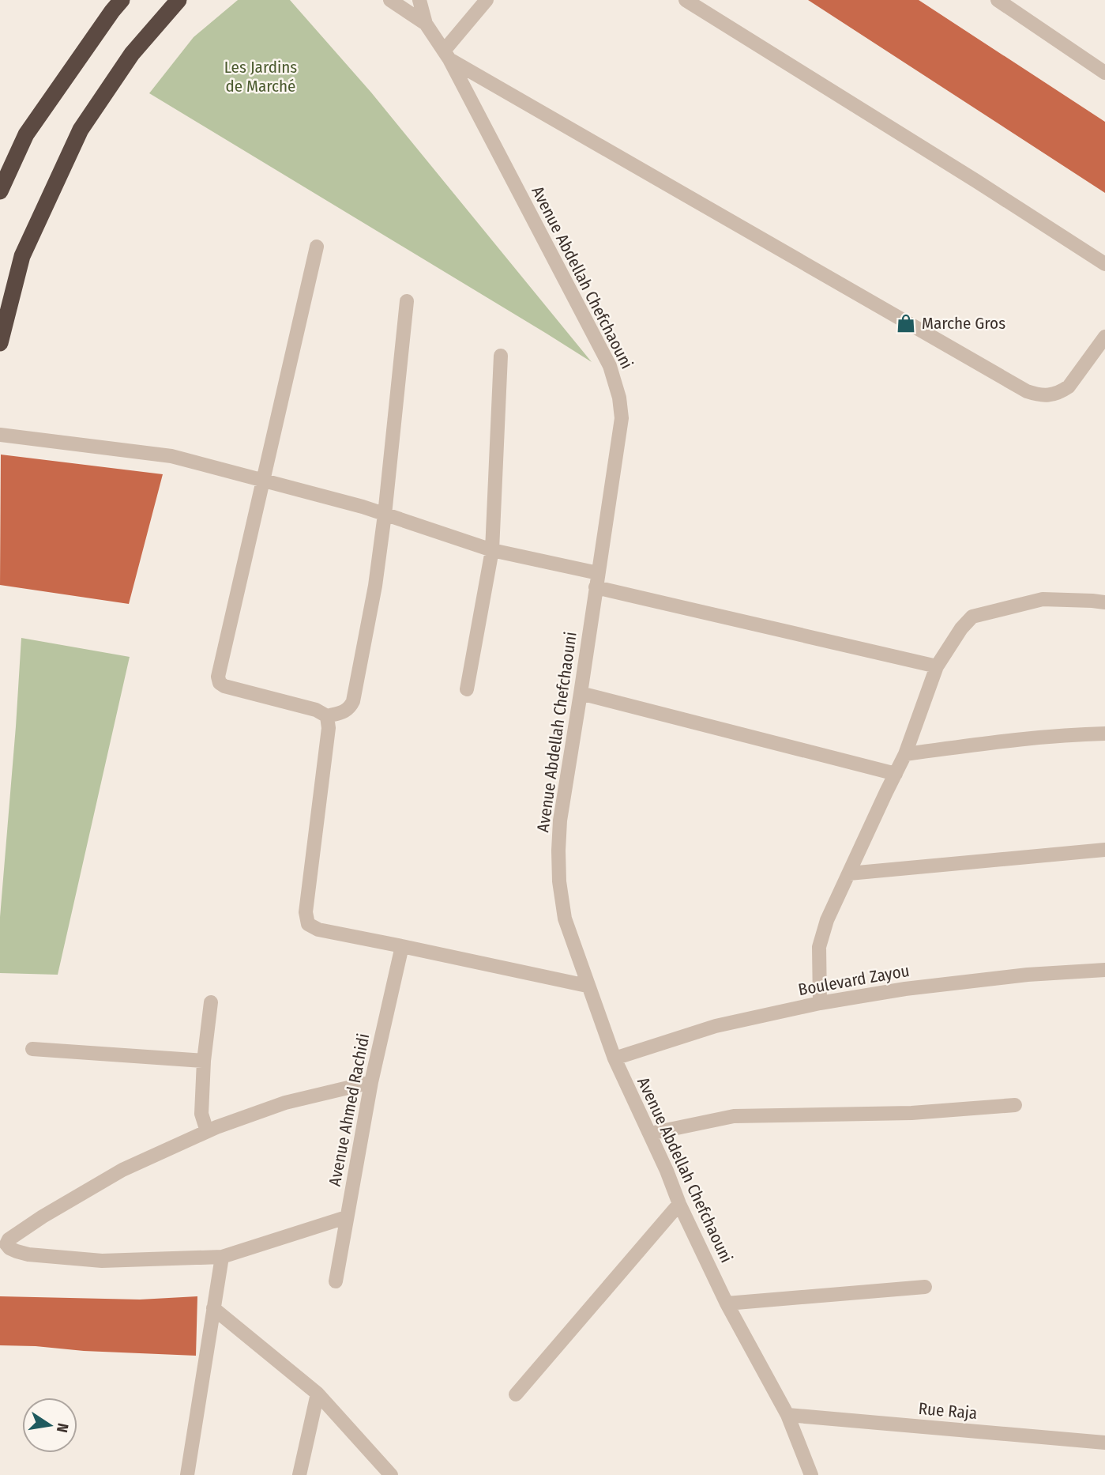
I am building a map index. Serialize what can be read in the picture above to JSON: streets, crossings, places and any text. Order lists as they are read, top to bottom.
{
  "streets": {
    "street": [
      "Avenue Abdellah Chefchaouni",
      "Boulevard Zayou",
      "Avenue Ahmed Rachidi",
      "Rue Raja"
    ]
  },
  "crossings": [
    ["Avenue Abdellah Chefchaouni", "Boulevard Zayou"],
    ["Avenue Abdellah Chefchaouni", "Rue Raja"]
  ],
  "parks": ["Les Jardins de Marché"],
  "places": {
    "shop": ["Marche Gros"]
  },
  "north": "right"
}
